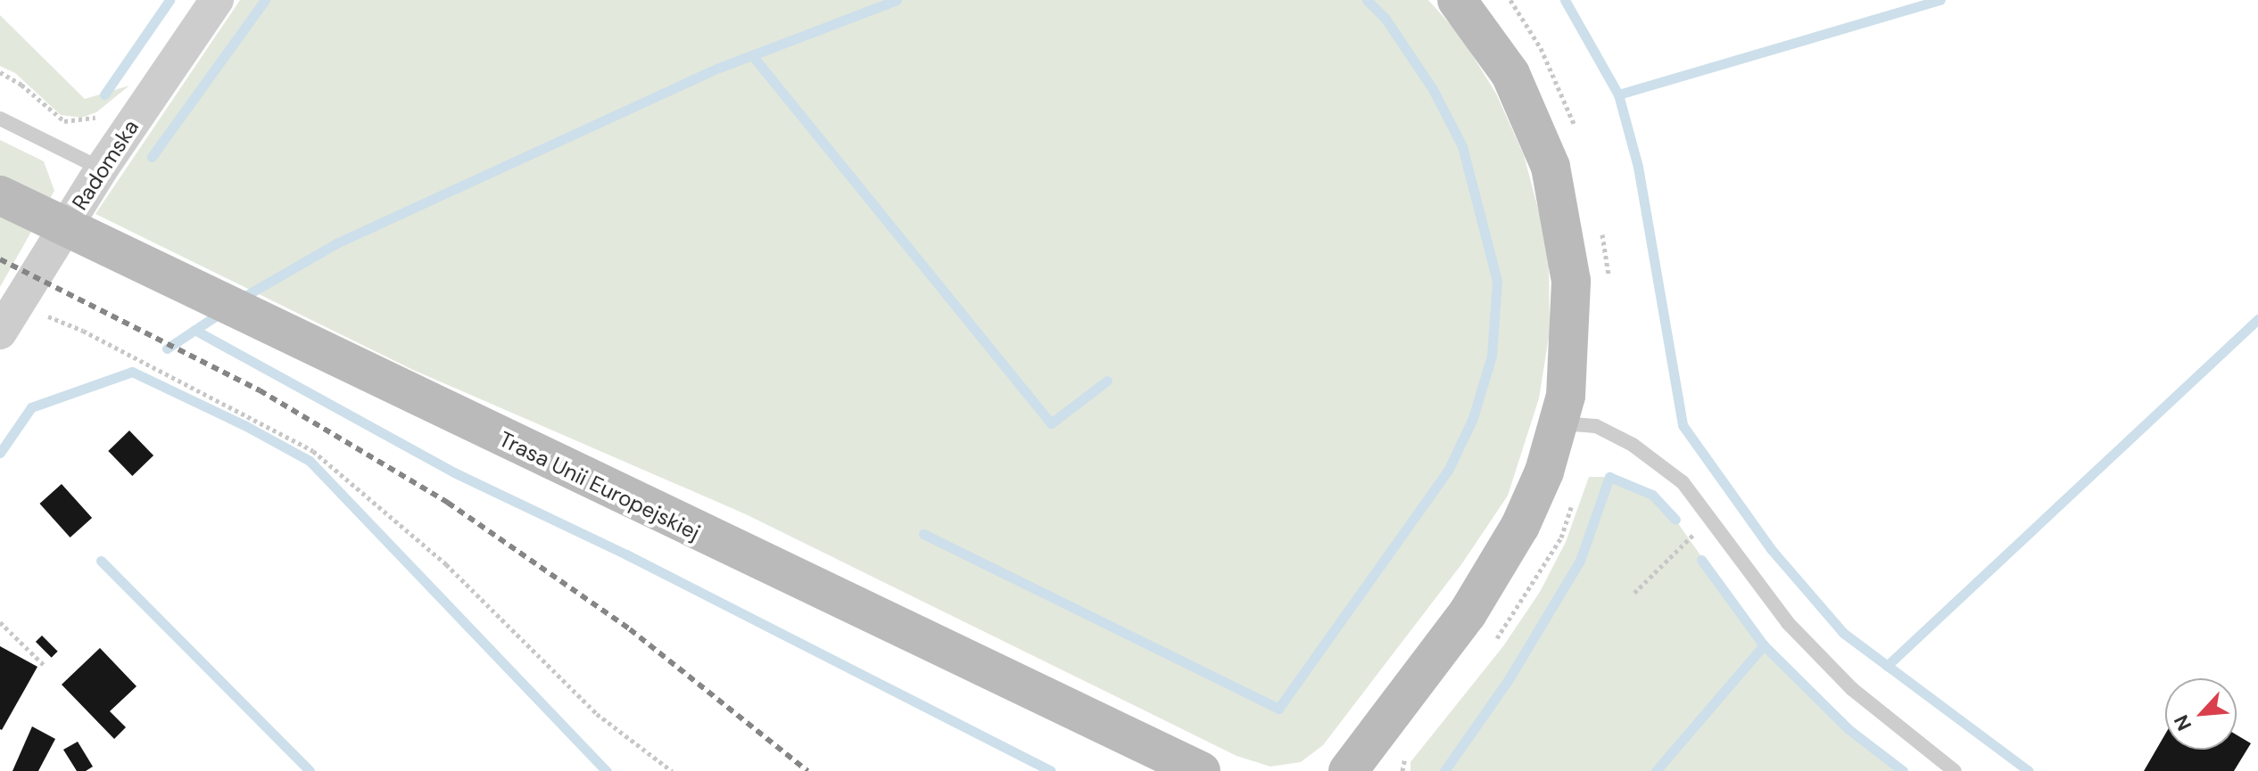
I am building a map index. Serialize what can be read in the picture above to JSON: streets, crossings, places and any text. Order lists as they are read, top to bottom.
{
  "streets": {
    "main road": ["Trasa Unii Europejskiej"],
    "street": ["Radomska"]
  },
  "north": "bottom left"
}
